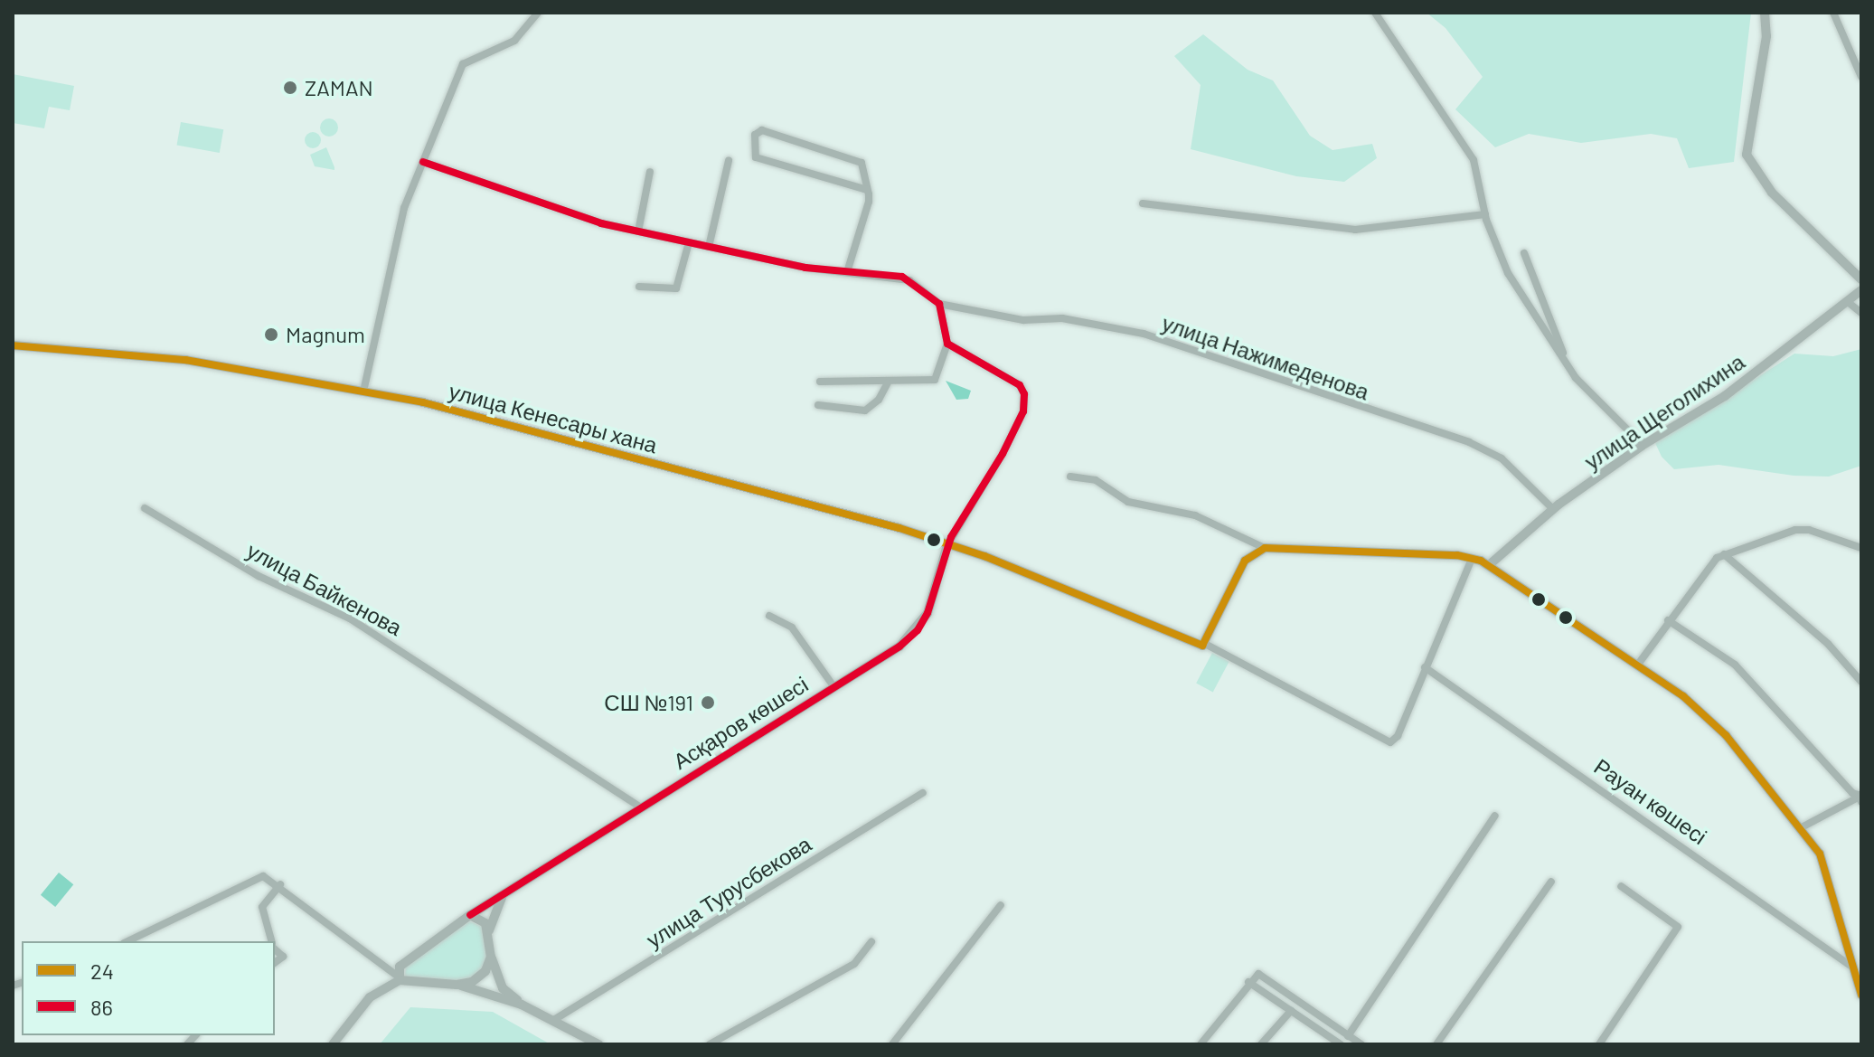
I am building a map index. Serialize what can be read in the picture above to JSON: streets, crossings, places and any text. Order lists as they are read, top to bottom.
{
  "streets": {
    "street": [
      "улица Нажимеденова",
      "улица Щеголихина",
      "улица Кенесары хана",
      "улица Байкенова",
      "Асқаров көшесі",
      "Рауан көшесі",
      "улица Турусбекова"
    ]
  },
  "crossings": [
    ["улица Нажимеденова", "улица Щеголихина"],
    ["улица Кенесары хана", "Асқаров көшесі"],
    ["улица Байкенова", "Асқаров көшесі"]
  ],
  "places": ["ZAMAN", "Magnum", "СШ №191"],
  "lines": ["transit line 86", "transit line 24"],
  "legend": ["24", "86"]
}
